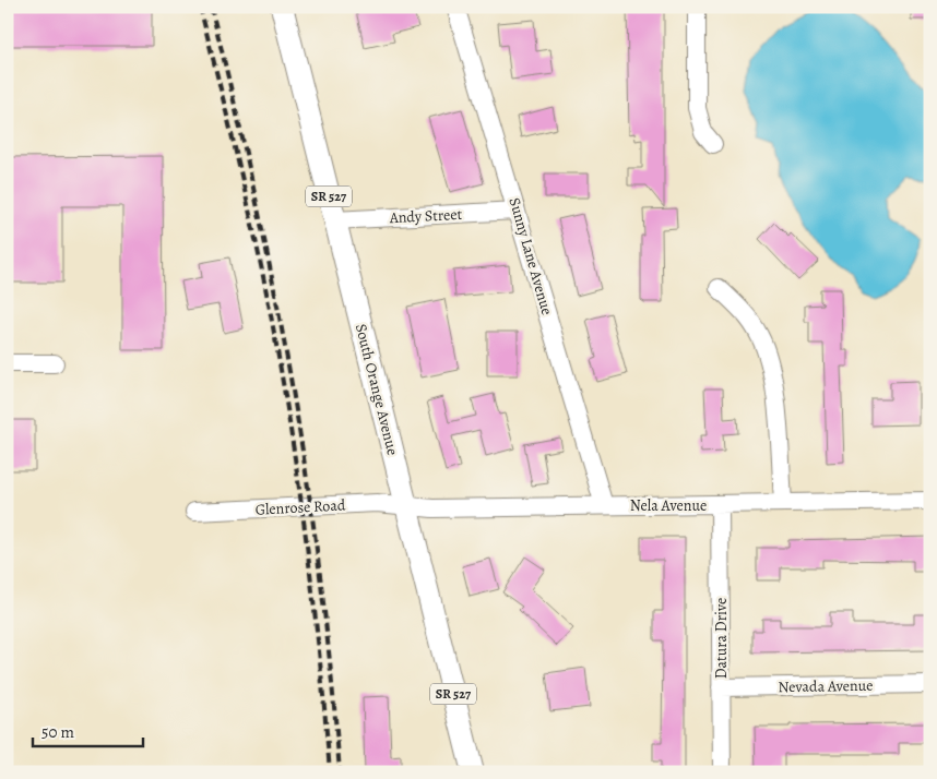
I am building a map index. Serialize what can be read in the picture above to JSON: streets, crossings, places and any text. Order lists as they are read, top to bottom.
{
  "streets": {
    "main road": ["SR 527", "South Orange Avenue"],
    "street": [
      "Andy Street",
      "Sunny Lane Avenue",
      "Nela Avenue",
      "Glenrose Road",
      "Datura Drive",
      "Nevada Avenue"
    ]
  },
  "crossings": [
    ["Andy Street", "Sunny Lane Avenue"],
    ["Andy Street", "South Orange Avenue"],
    ["Sunny Lane Avenue", "Nela Avenue"],
    ["South Orange Avenue", "Nela Avenue"],
    ["South Orange Avenue", "Glenrose Road"],
    ["Nela Avenue", "Glenrose Road"],
    ["Nela Avenue", "Datura Drive"],
    ["Datura Drive", "Nevada Avenue"]
  ],
  "scale_bar": "50 m"
}
